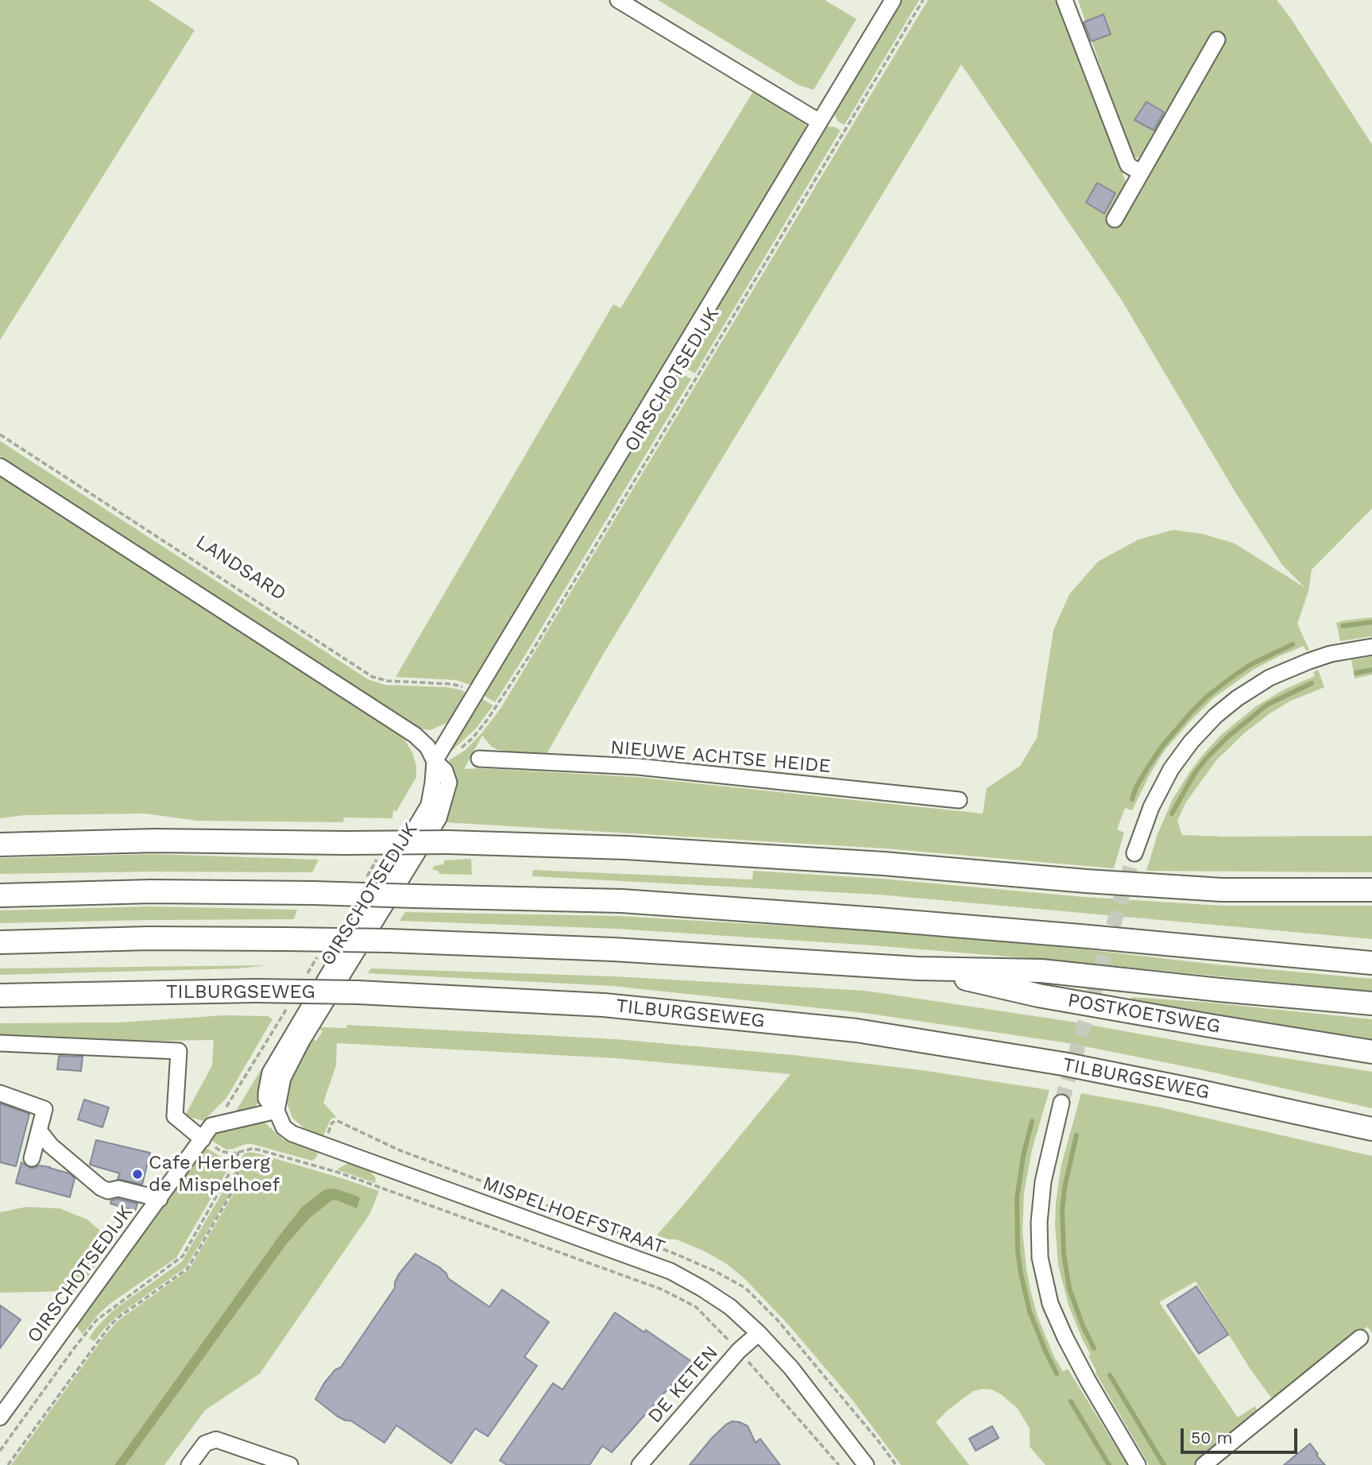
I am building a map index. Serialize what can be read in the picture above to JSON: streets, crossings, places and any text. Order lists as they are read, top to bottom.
{
  "streets": {
    "highway": ["TILBURGSEWEG", "POSTKOETSWEG"],
    "street": [
      "OIRSCHOTSEDIJK",
      "NIEUWE ACHTSE HEIDE",
      "MISPELHOEFSTRAAT",
      "DE KETEN"
    ],
    "path": ["LANDSARD"]
  },
  "crossings": [
    ["OIRSCHOTSEDIJK", "LANDSARD"],
    ["OIRSCHOTSEDIJK", "MISPELHOEFSTRAAT"],
    ["MISPELHOEFSTRAAT", "DE KETEN"]
  ],
  "places": ["Cafe Herberg de Mispelhoef"],
  "scale_bar": "50 m"
}
